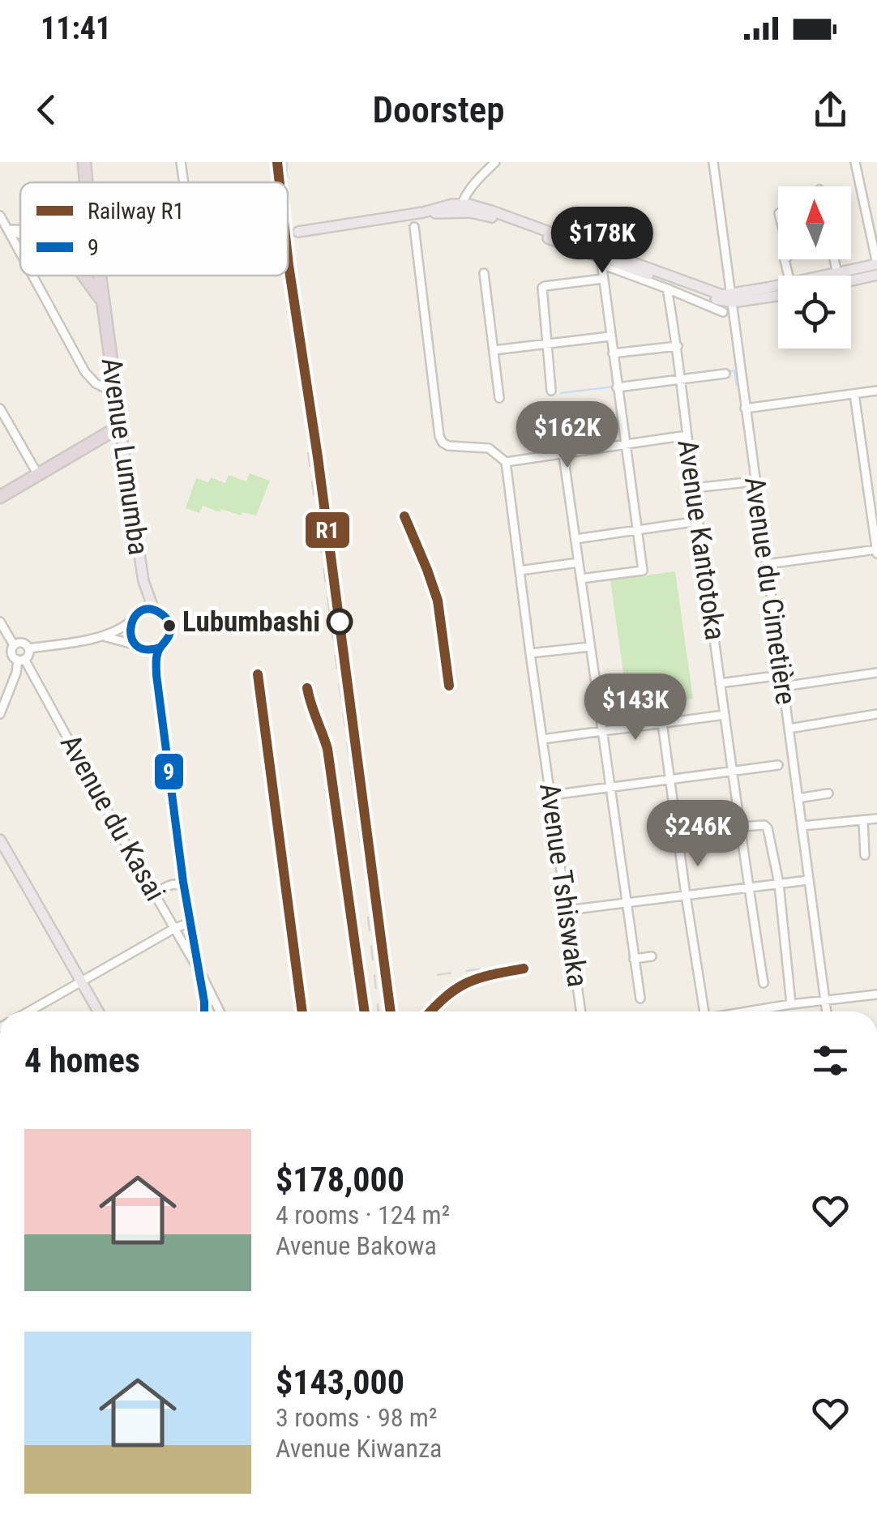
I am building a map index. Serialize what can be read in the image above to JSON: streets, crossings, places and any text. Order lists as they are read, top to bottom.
{
  "streets": {
    "highway": ["Avenue Lumumba"],
    "street": [
      "Avenue Kantotoka",
      "Avenue du Cimetière",
      "Avenue du Kasai",
      "Avenue Tshiswaka"
    ]
  },
  "places": ["Lubumbashi"],
  "lines": ["rail line R1", "transit line 9"],
  "legend": ["Railway R1", "9"],
  "north": "top",
  "page": {
    "status": "11:41",
    "header": "Doorstep",
    "price": [
      "$178K",
      "$162K",
      "$143K",
      "$246K"
    ],
    "heading": "4 homes",
    "list": [
      {
        "name": "$178,000",
        "note": "4 rooms · 124 m² · Avenue Bakowa"
      },
      {
        "name": "$143,000",
        "note": "3 rooms · 98 m² · Avenue Kiwanza"
      }
    ]
  }
}
